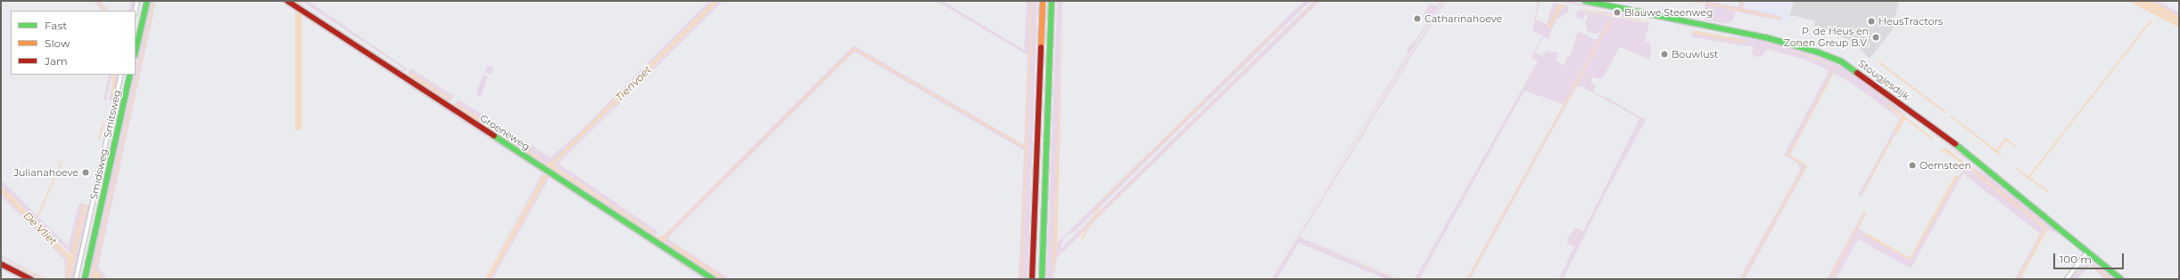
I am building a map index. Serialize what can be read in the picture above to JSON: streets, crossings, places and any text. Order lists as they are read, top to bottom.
{
  "streets": {
    "main road": ["Stougjesdijk", "Groeneweg", "Smidsweg"],
    "street": ["Smitsweg"]
  },
  "water": ["Tienvoet", "De Vliet"],
  "places": [
    "Blauwe Steenweg",
    "Catharinahoeve",
    "HeusTractors",
    "P. de Heus en Zonen Greup B.V.",
    "Bouwlust",
    "Oemsteen",
    "Julianahoeve"
  ],
  "legend": ["Fast", "Slow", "Jam"],
  "scale_bar": "100 m"
}
